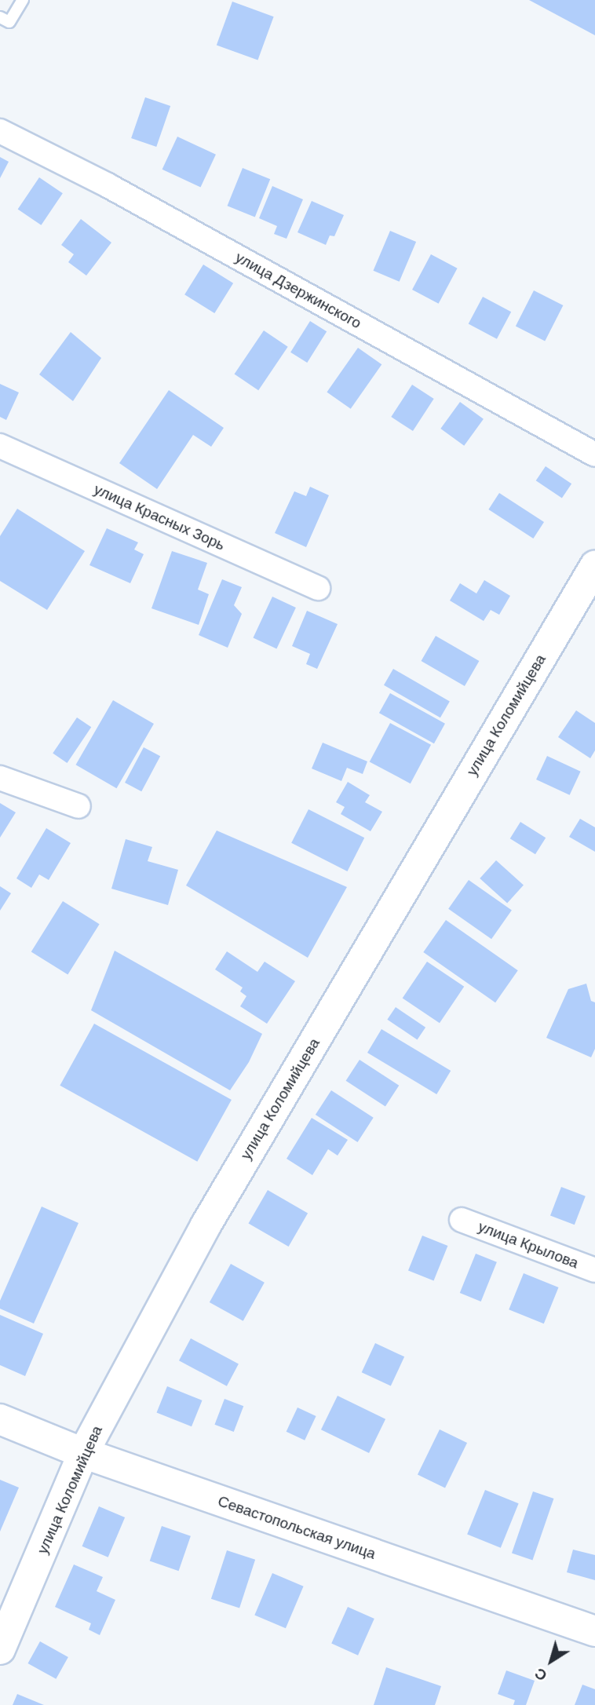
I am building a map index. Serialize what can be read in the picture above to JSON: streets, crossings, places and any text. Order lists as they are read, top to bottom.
{
  "streets": {
    "main road": ["улица Коломийцева", "Севастопольская улица"],
    "street": ["улица Дзержинского", "улица Красных Зорь", "улица Крылова"]
  },
  "crossings": [
    ["улица Коломийцева", "Севастопольская улица"]
  ],
  "north": "bottom left"
}
